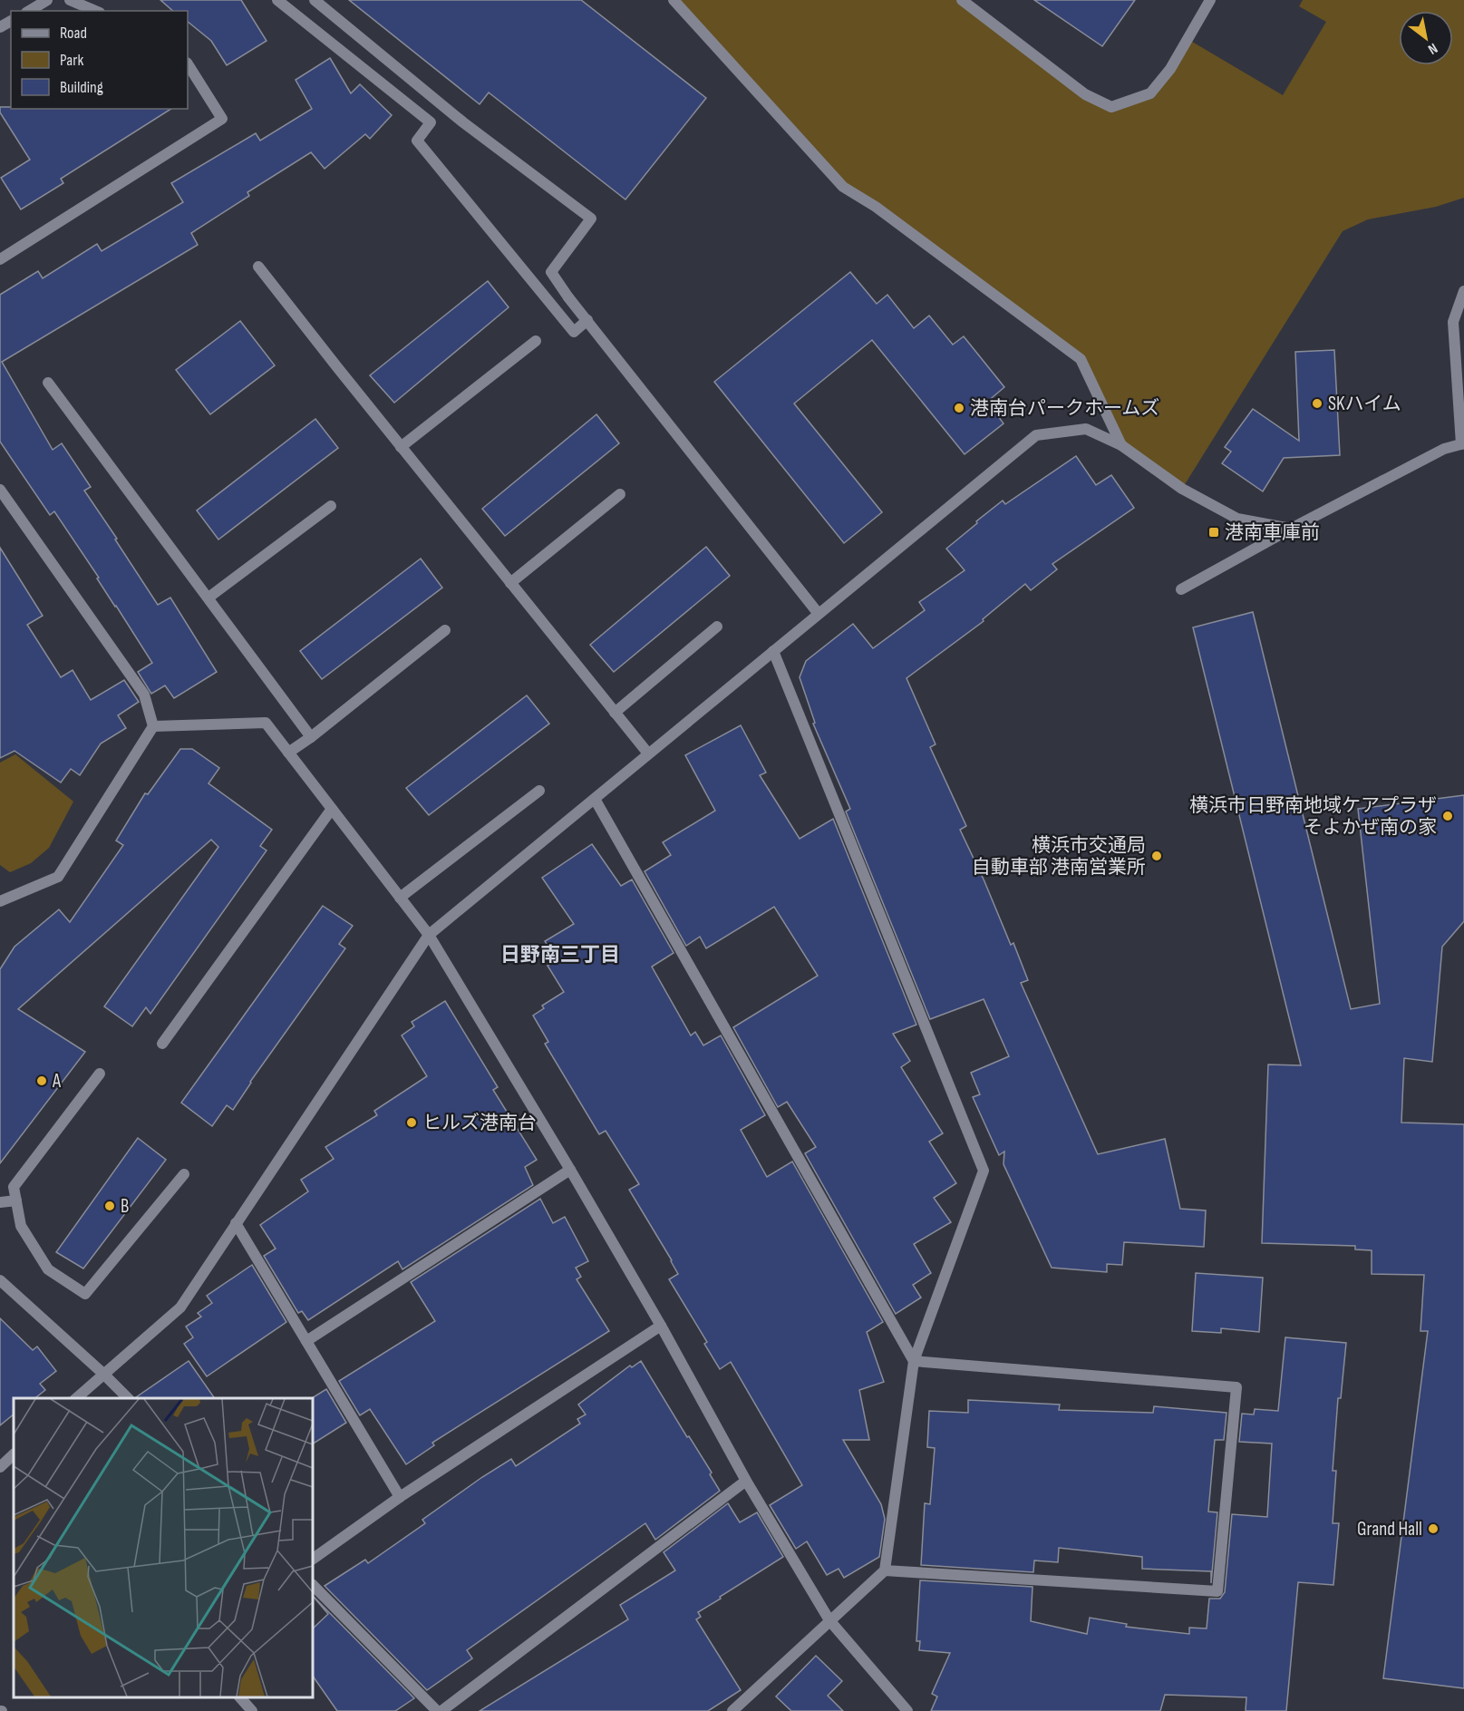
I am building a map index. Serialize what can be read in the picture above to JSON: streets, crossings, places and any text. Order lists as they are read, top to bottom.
{
  "districts": ["日野南三丁目"],
  "places": {
    "other": [
      "SKハイム",
      "港南台パークホームズ",
      "横浜市日野南地域ケアプラザ そよかぜ南の家",
      "横浜市交通局 自動車部 港南営業所",
      "A",
      "ヒルズ港南台",
      "B",
      "Grand Hall"
    ],
    "transit": ["港南車庫前"]
  },
  "legend": ["Road", "Park", "Building"],
  "north": "bottom right"
}
